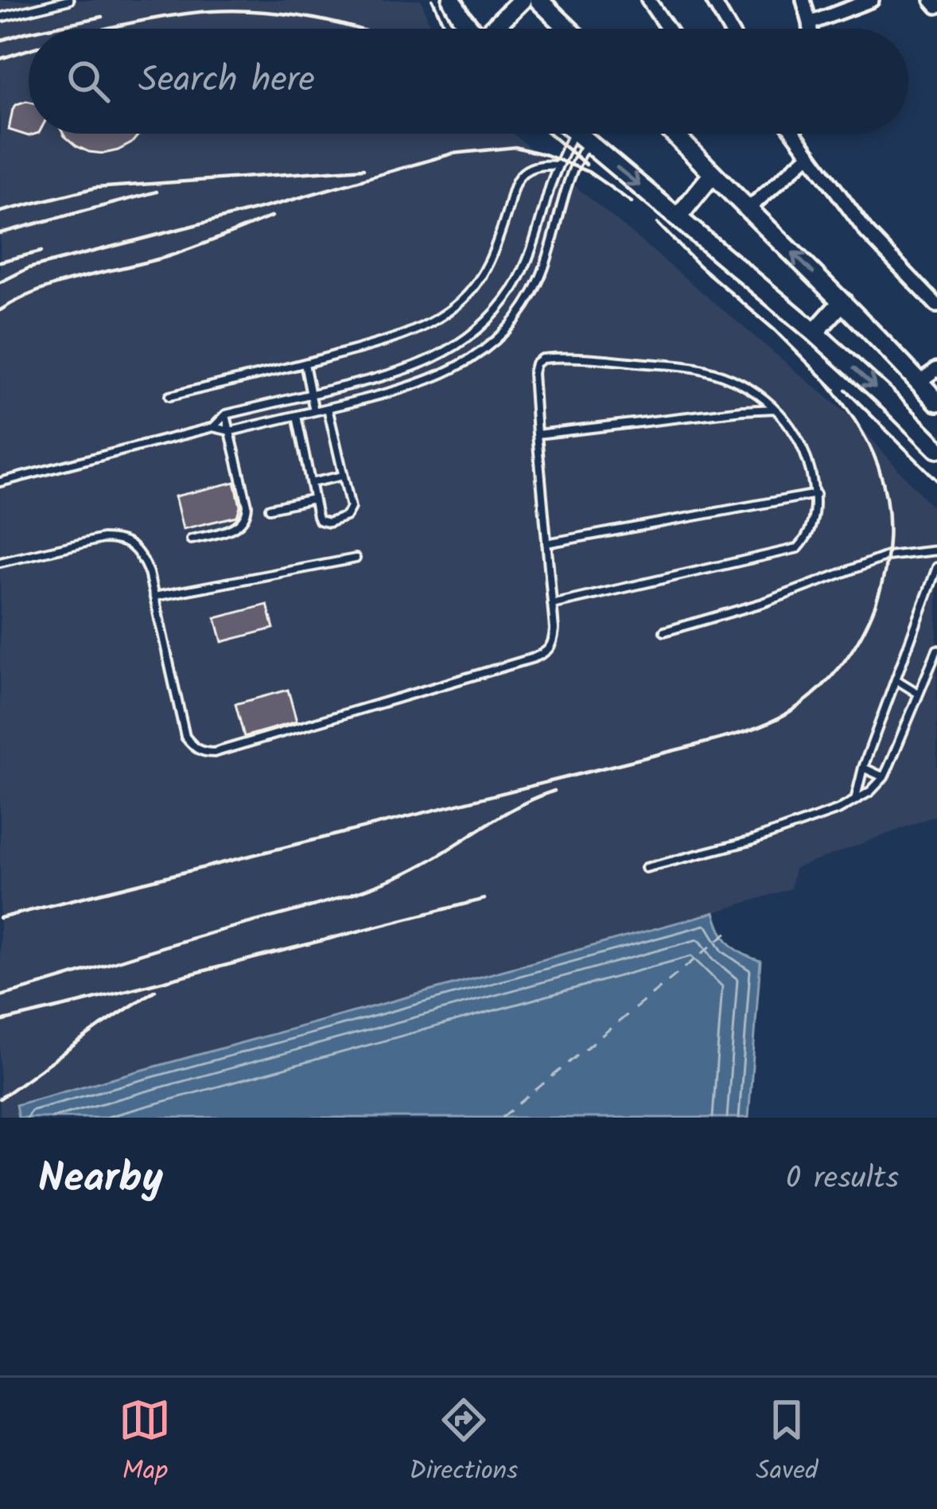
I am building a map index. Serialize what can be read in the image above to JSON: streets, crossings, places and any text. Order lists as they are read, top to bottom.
{
  "page": {
    "search": "Search here",
    "heading": ["Nearby", "0 results"],
    "nav": ["Map", "Directions", "Saved"]
  }
}
